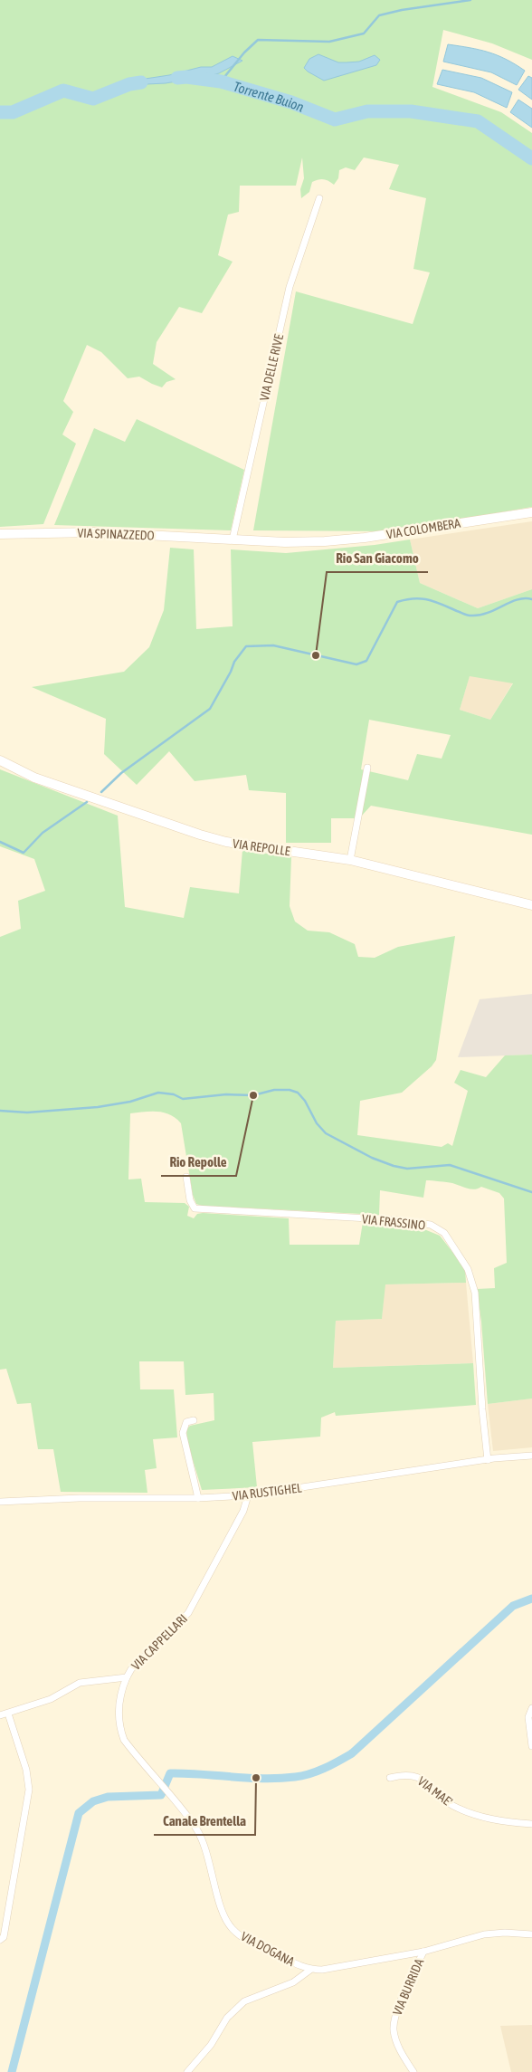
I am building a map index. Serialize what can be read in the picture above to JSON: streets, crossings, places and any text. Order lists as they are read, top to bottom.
{
  "streets": {
    "street": [
      "VIA DELLE RIVE",
      "VIA COLOMBERA",
      "VIA SPINAZZEDO",
      "VIA REPOLLE",
      "VIA FRASSINO",
      "VIA RUSTIGHEL",
      "VIA CAPPELLARI",
      "VIA MAE'",
      "VIA DOGANA",
      "VIA BURRIDA"
    ]
  },
  "crossings": [
    ["VIA DELLE RIVE", "VIA COLOMBERA"],
    ["VIA DELLE RIVE", "VIA SPINAZZEDO"],
    ["VIA COLOMBERA", "VIA SPINAZZEDO"],
    ["VIA FRASSINO", "VIA RUSTIGHEL"],
    ["VIA RUSTIGHEL", "VIA CAPPELLARI"],
    ["VIA CAPPELLARI", "VIA DOGANA"],
    ["VIA DOGANA", "VIA BURRIDA"]
  ],
  "water": ["Torrente Buion"],
  "places": ["Rio San Giacomo", "Rio Repolle", "Canale Brentella"]
}
